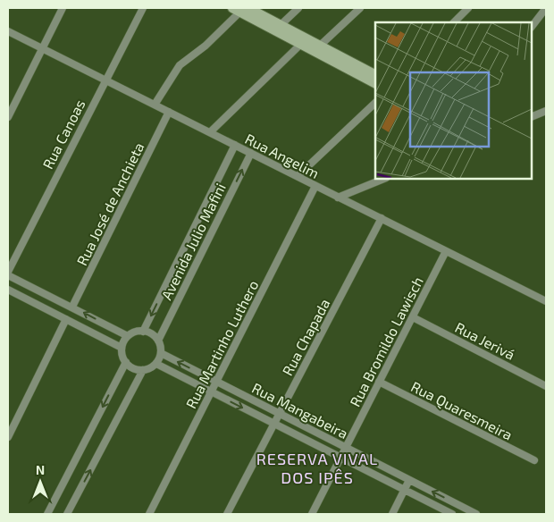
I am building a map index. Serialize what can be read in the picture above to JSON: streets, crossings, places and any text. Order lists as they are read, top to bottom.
{
  "streets": {
    "street": [
      "Rua Canoas",
      "Rua Angelim",
      "Rua José de Anchieta",
      "Avenida Julio Mafini",
      "Rua Chapada",
      "Rua Jerivá",
      "Rua Bromildo Lawisch",
      "Rua Martinho Luthero",
      "Rua Mangabeira",
      "Rua Quaresmeira"
    ]
  },
  "crossings": [
    ["Rua Canoas", "Rua Angelim"],
    ["Rua Angelim", "Rua José de Anchieta"],
    ["Rua Angelim", "Avenida Julio Mafini"],
    ["Rua Angelim", "Rua Chapada"],
    ["Rua Angelim", "Rua Bromildo Lawisch"],
    ["Rua Angelim", "Rua Martinho Luthero"],
    ["Avenida Julio Mafini", "Rua Mangabeira"],
    ["Rua Chapada", "Rua Mangabeira"],
    ["Rua Jerivá", "Rua Bromildo Lawisch"],
    ["Rua Bromildo Lawisch", "Rua Mangabeira"],
    ["Rua Bromildo Lawisch", "Rua Quaresmeira"],
    ["Rua Martinho Luthero", "Rua Mangabeira"]
  ],
  "districts": ["RESERVA VIVAL DOS IPÊS"],
  "north": "top"
}
